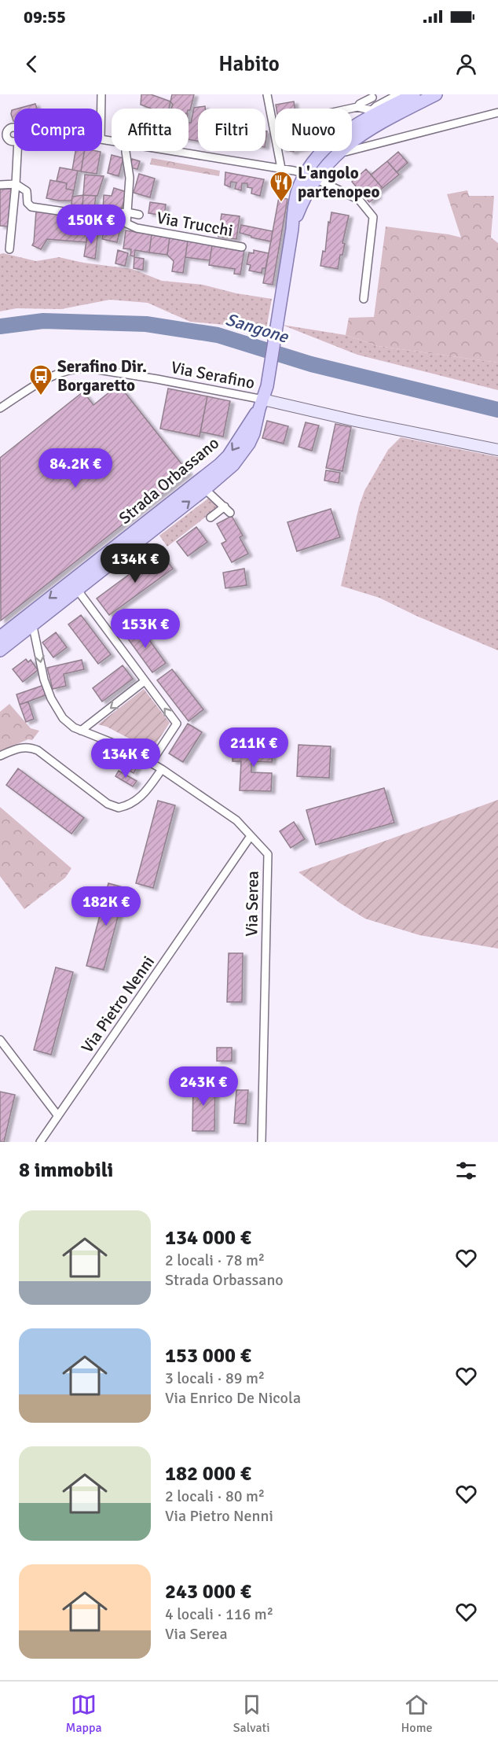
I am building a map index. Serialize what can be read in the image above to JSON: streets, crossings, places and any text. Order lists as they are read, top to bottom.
{
  "streets": {
    "main road": ["Strada Orbassano"],
    "street": [
      "Via Trucchi",
      "Via Serafino",
      "Via Serea",
      "Via Pietro Nenni"
    ]
  },
  "crossings": [
    ["Via Serafino", "Strada Orbassano"],
    ["Strada Orbassano", "Via Serea"],
    ["Via Serea", "Via Pietro Nenni"]
  ],
  "water": ["Sangone"],
  "places": {
    "restaurant": ["L'angolo partenopeo"],
    "bus stop": ["Serafino Dir. Borgaretto"]
  },
  "page": {
    "status": "09:55",
    "header": "Habito",
    "chip": [
      "Compra",
      "Affitta",
      "Filtri",
      "Nuovo"
    ],
    "price": [
      "150K €",
      "84.2K €",
      "134K €",
      "153K €",
      "211K €",
      "134K €",
      "182K €",
      "243K €"
    ],
    "heading": "8 immobili",
    "list": [
      {
        "name": "134 000 €",
        "note": "2 locali · 78 m² · Strada Orbassano"
      },
      {
        "name": "153 000 €",
        "note": "3 locali · 89 m² · Via Enrico De Nicola"
      },
      {
        "name": "182 000 €",
        "note": "2 locali · 80 m² · Via Pietro Nenni"
      },
      {
        "name": "243 000 €",
        "note": "4 locali · 116 m² · Via Serea"
      }
    ],
    "tabs": ["Mappa", "Salvati", "Home"]
  }
}
